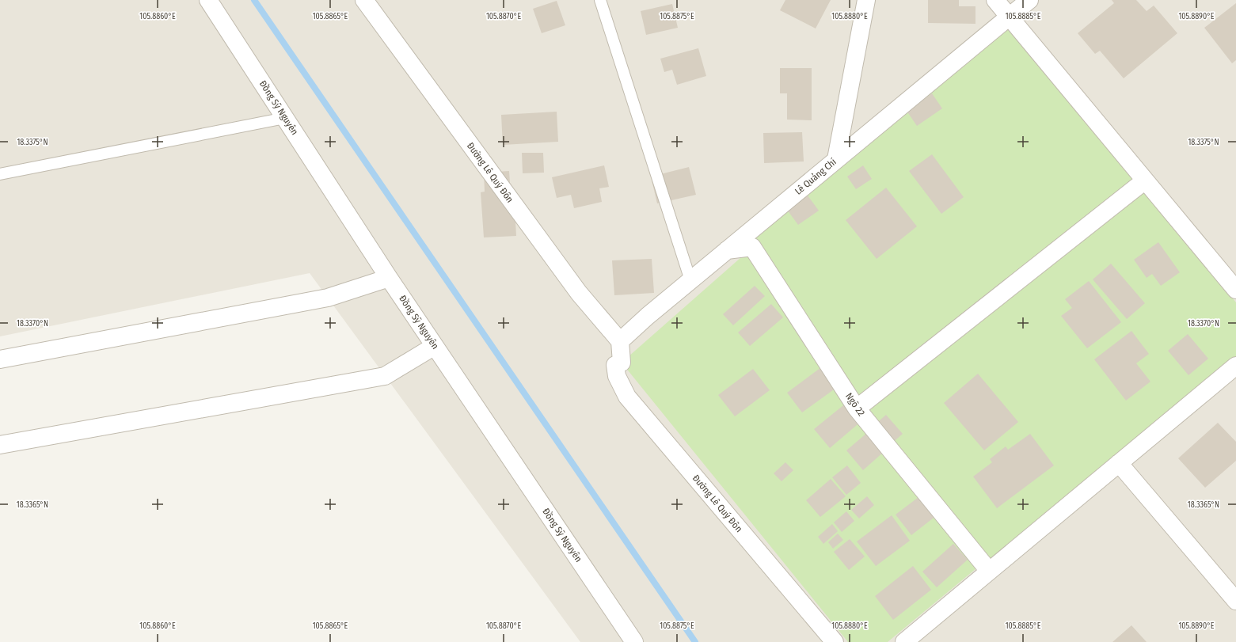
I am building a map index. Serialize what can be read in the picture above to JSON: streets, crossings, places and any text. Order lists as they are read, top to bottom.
{
  "streets": {
    "street": [
      "Đồng Sỹ Nguyên",
      "Đường Lê Quý Đôn",
      "Lê Quảng Chí",
      "Ngõ 22"
    ]
  },
  "crossings": [
    ["Đường Lê Quý Đôn", "Lê Quảng Chí"],
    ["Lê Quảng Chí", "Ngõ 22"]
  ],
  "coordinates": [
    "105.8860°E",
    "105.8865°E",
    "105.8870°E",
    "105.8875°E",
    "105.8880°E",
    "105.8885°E",
    "105.8890°E",
    "18.3375°N",
    "18.3370°N",
    "18.3365°N"
  ]
}
